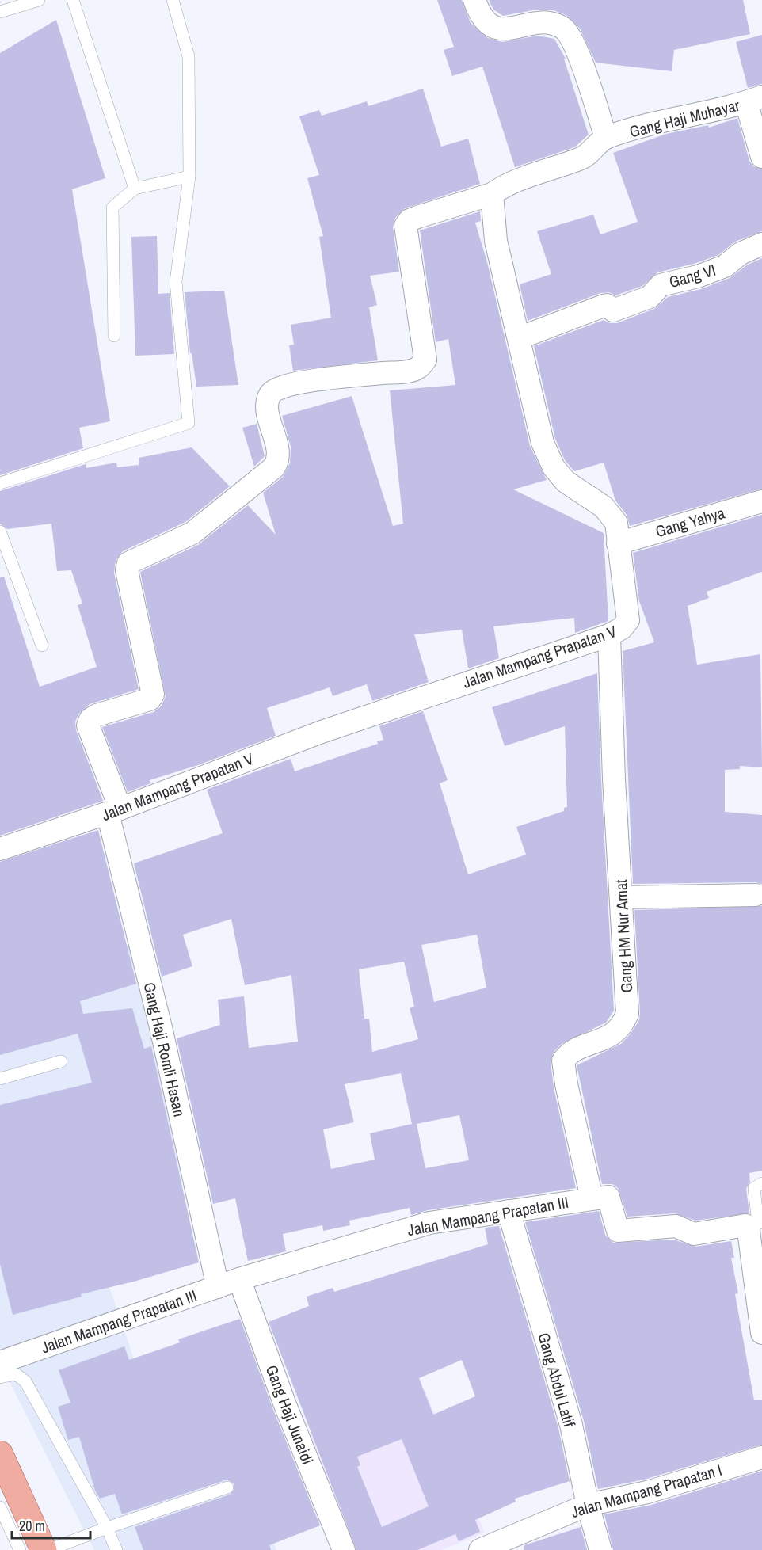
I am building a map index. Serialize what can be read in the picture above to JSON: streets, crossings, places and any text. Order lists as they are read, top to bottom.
{
  "streets": {
    "street": [
      "Gang Haji Muhayar",
      "Gang VI",
      "Gang Yahya",
      "Jalan Mampang Prapatan V",
      "Gang HM Nur Amat",
      "Gang Haji Romli Hasan",
      "Jalan Mampang Prapatan III",
      "Gang Abdul Latif",
      "Gang Haji Junaidi",
      "Jalan Mampang Prapatan I"
    ]
  },
  "crossings": [
    ["Gang VI", "Jalan Mampang Prapatan V"],
    ["Gang Yahya", "Jalan Mampang Prapatan V"],
    ["Jalan Mampang Prapatan V", "Gang HM Nur Amat"],
    ["Jalan Mampang Prapatan V", "Gang Haji Romli Hasan"],
    ["Gang HM Nur Amat", "Jalan Mampang Prapatan III"],
    ["Gang Haji Romli Hasan", "Jalan Mampang Prapatan III"],
    ["Jalan Mampang Prapatan III", "Gang Abdul Latif"],
    ["Jalan Mampang Prapatan III", "Gang Haji Junaidi"],
    ["Gang Abdul Latif", "Jalan Mampang Prapatan I"]
  ],
  "scale_bar": "20 m"
}
